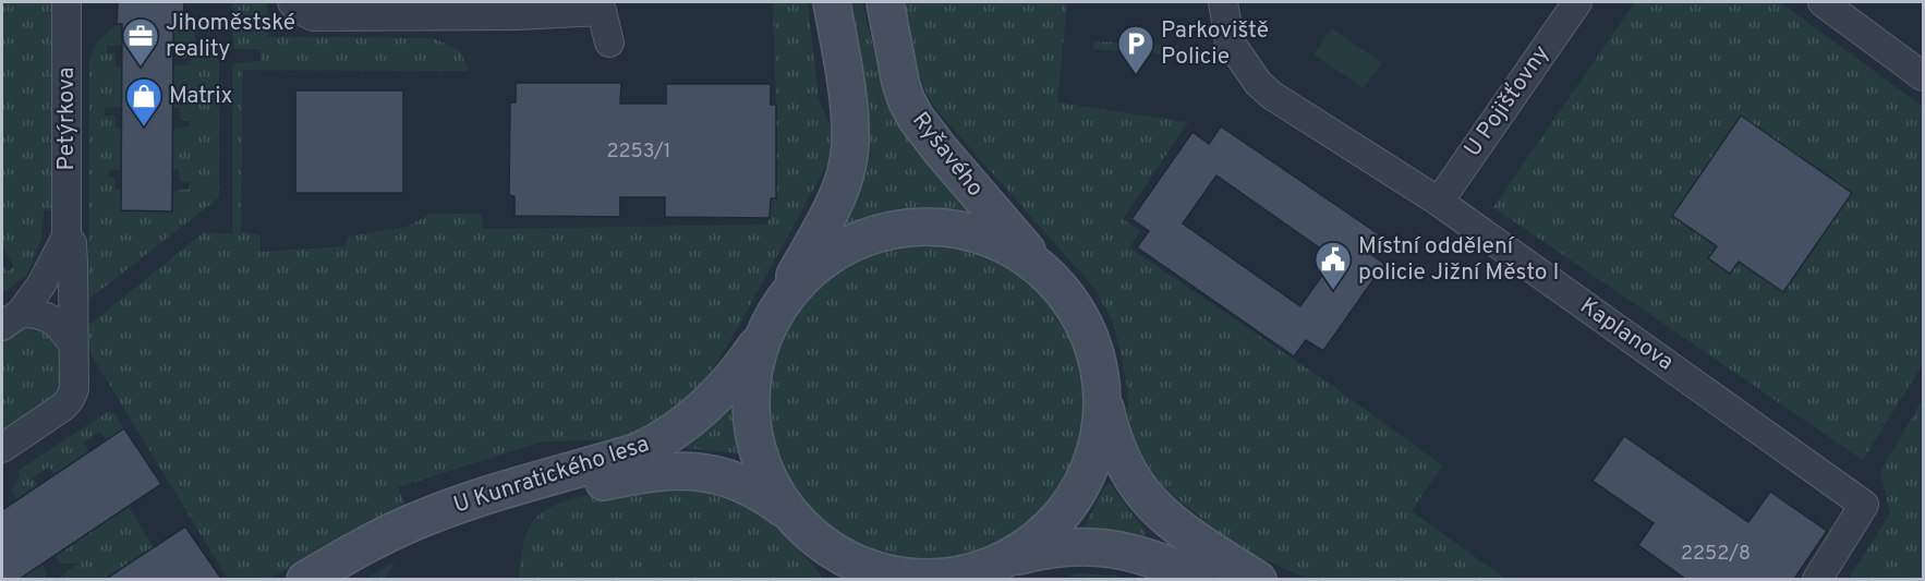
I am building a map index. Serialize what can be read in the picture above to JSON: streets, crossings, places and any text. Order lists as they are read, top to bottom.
{
  "streets": {
    "main road": ["Ryšavého", "U Kunratického lesa"],
    "street": ["U Pojišťovny", "Petýrkova", "Kaplanova"]
  },
  "crossings": [
    ["U Pojišťovny", "Kaplanova"]
  ],
  "places": {
    "office": ["Jihoměstské reality"],
    "parking": ["Parkoviště Policie"],
    "shop": ["Matrix"],
    "public building": ["Místní oddělení policie Jižní Město I"]
  },
  "house_numbers": ["2253/1", "2252/8"]
}
